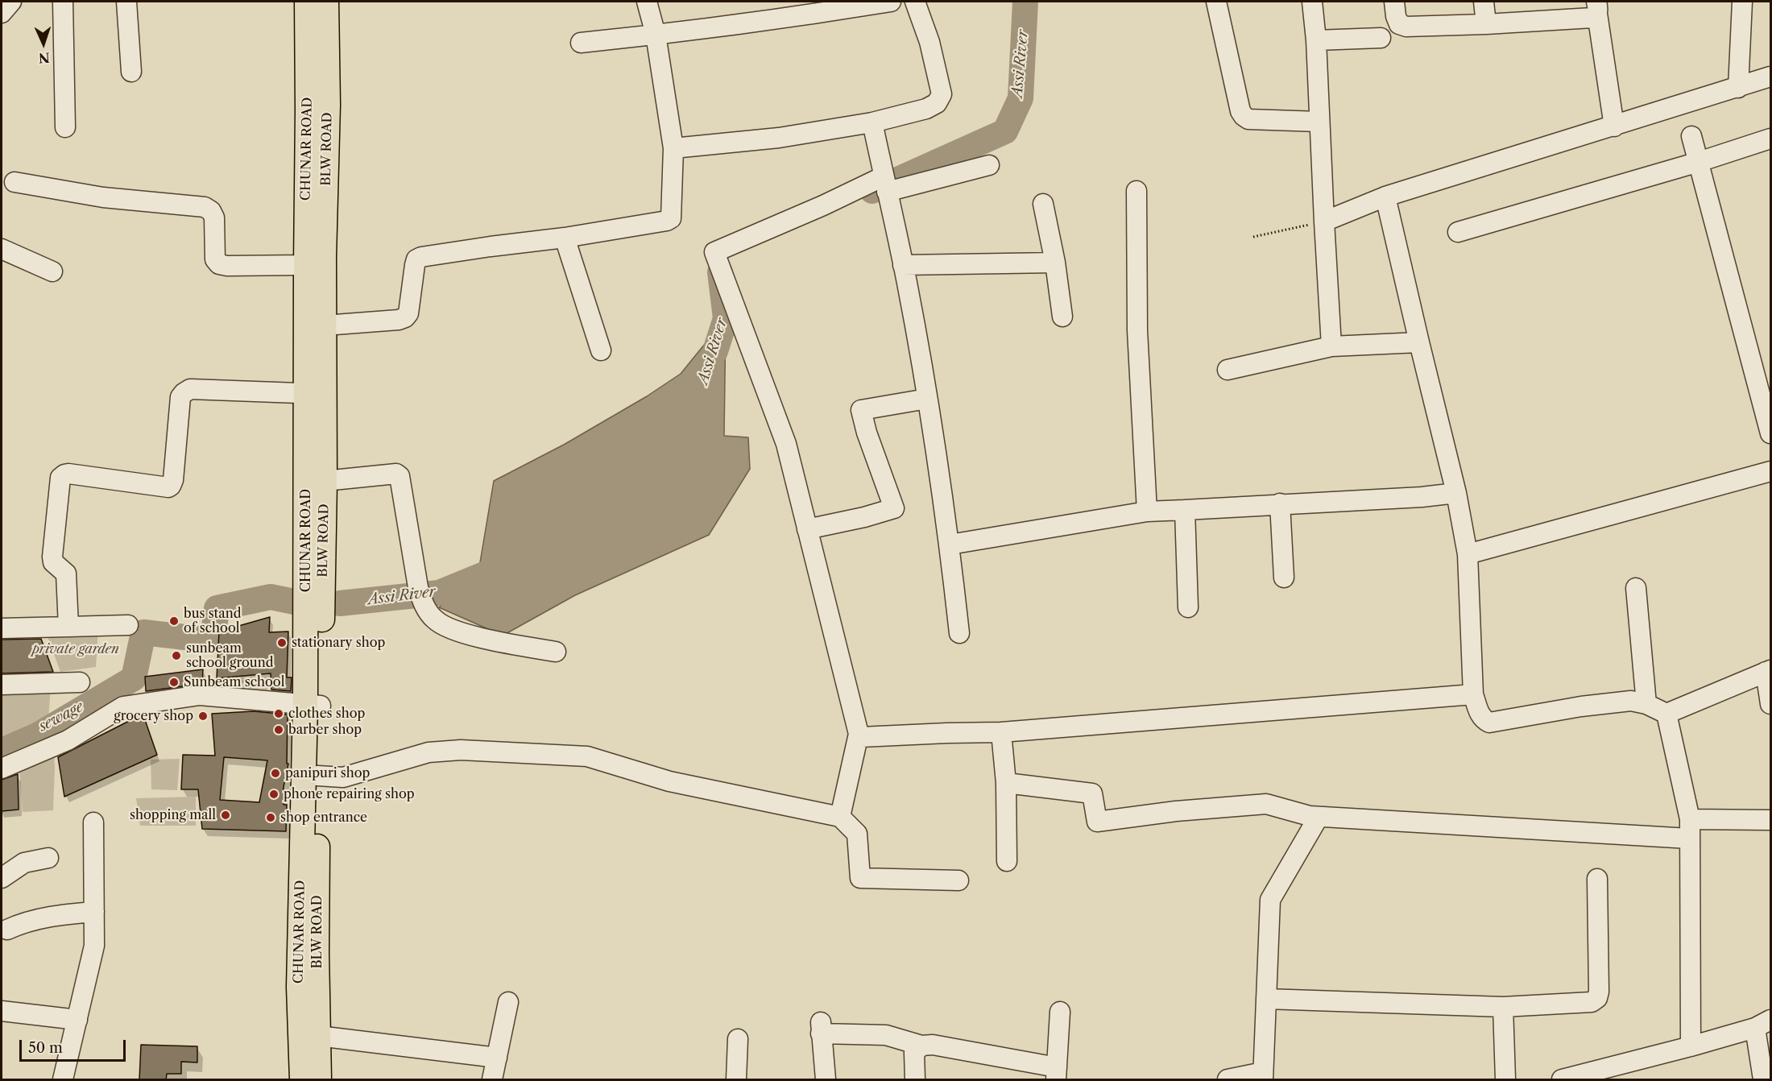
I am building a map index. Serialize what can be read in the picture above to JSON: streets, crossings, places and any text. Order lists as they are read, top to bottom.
{
  "streets": {
    "main road": ["CHUNAR ROAD", "BLW ROAD"]
  },
  "crossings": [
    ["CHUNAR ROAD", "BLW ROAD"]
  ],
  "water": ["Assi River", "sewage"],
  "parks": ["private garden"],
  "places": [
    "bus stand of school",
    "stationary shop",
    "sunbeam school ground",
    "Sunbeam school",
    "clothes shop",
    "grocery shop",
    "barber shop",
    "panipuri shop",
    "phone repairing shop",
    "shopping mall",
    "shop entrance"
  ],
  "scale_bar": "50 m",
  "north": "bottom"
}
